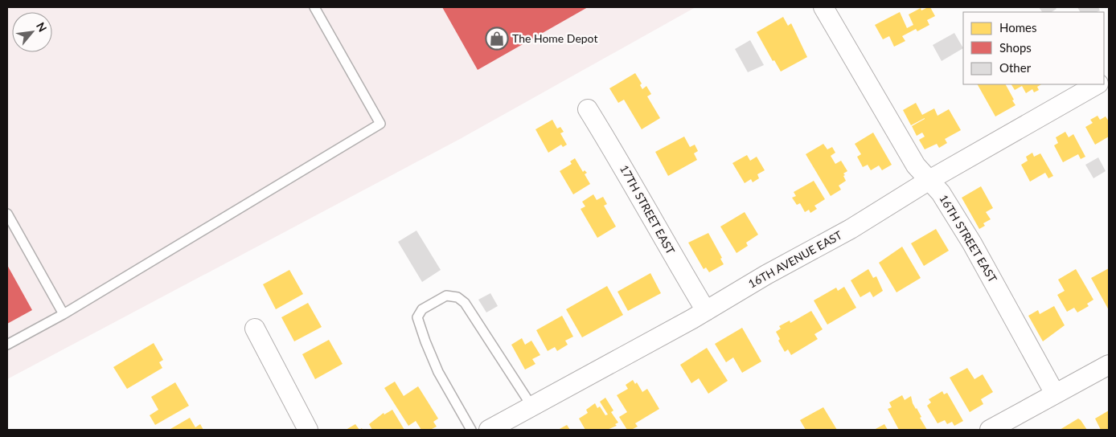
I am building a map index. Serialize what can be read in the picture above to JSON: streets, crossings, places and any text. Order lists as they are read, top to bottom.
{
  "streets": {
    "street": ["17TH STREET EAST", "16TH STREET EAST", "16TH AVENUE EAST"]
  },
  "crossings": [
    ["17TH STREET EAST", "16TH AVENUE EAST"],
    ["16TH STREET EAST", "16TH AVENUE EAST"]
  ],
  "places": {
    "shop": ["The Home Depot"]
  },
  "legend": ["Homes", "Shops", "Other"],
  "north": "top right"
}
